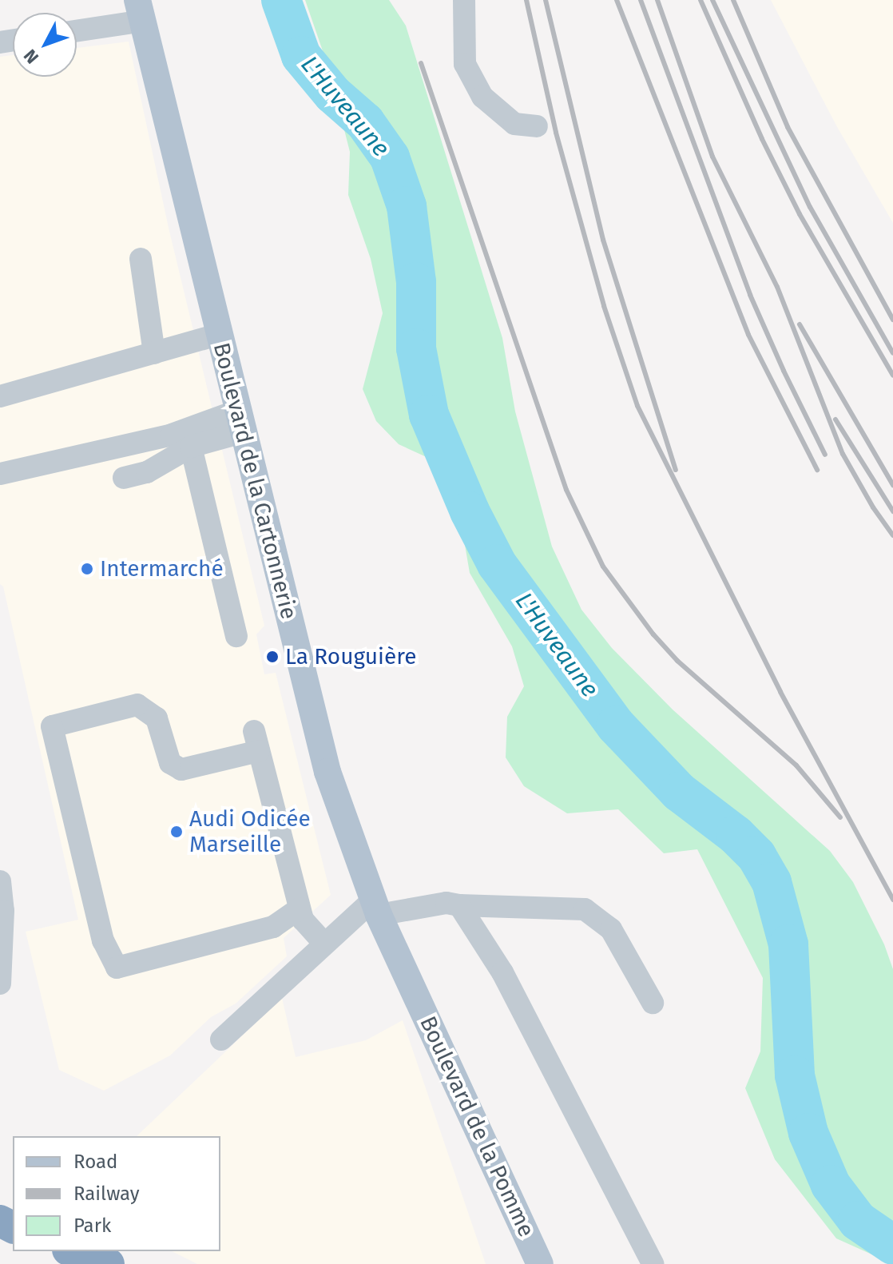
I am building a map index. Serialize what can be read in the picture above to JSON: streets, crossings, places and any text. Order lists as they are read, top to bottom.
{
  "streets": {
    "main road": ["Boulevard de la Cartonnerie", "Boulevard de la Pomme"]
  },
  "crossings": [
    ["Boulevard de la Cartonnerie", "Boulevard de la Pomme"]
  ],
  "water": ["L'Huveaune"],
  "places": ["Intermarché", "La Rouguière", "Audi Odicée Marseille"],
  "legend": ["Road", "Railway", "Park"],
  "north": "bottom left"
}
